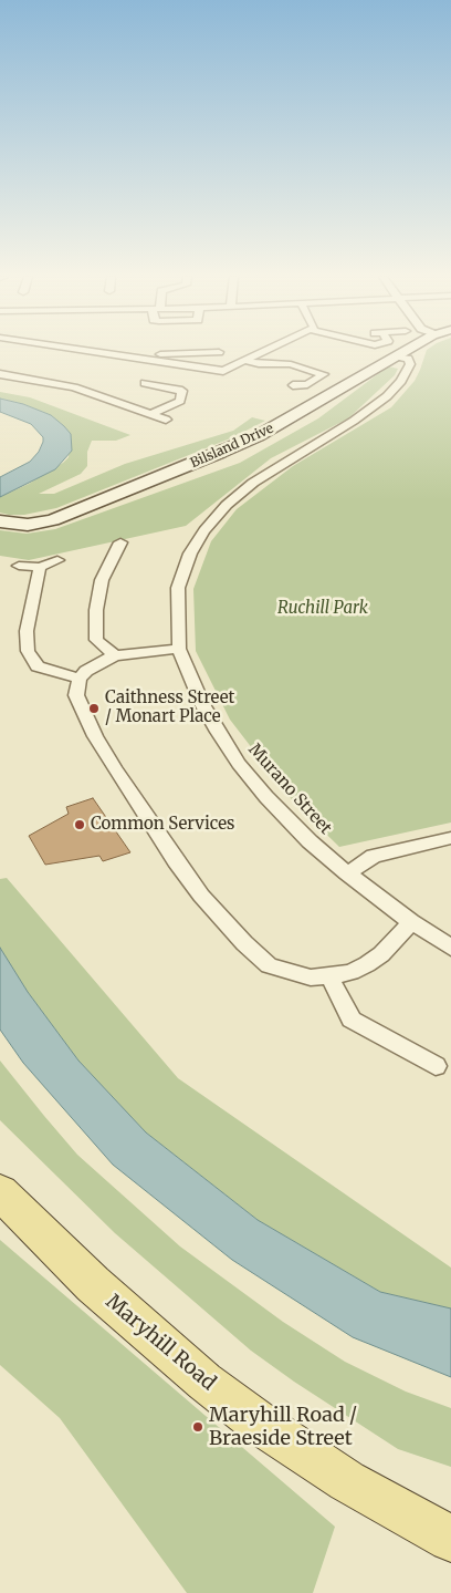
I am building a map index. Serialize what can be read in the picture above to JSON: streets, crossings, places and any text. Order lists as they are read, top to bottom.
{
  "streets": {
    "main road": ["Bilsland Drive", "Maryhill Road"],
    "street": ["Murano Street"]
  },
  "crossings": [
    ["Bilsland Drive", "Murano Street"]
  ],
  "parks": ["Ruchill Park"],
  "places": ["Caithness Street / Monart Place", "Common Services", "Maryhill Road / Braeside Street"]
}
